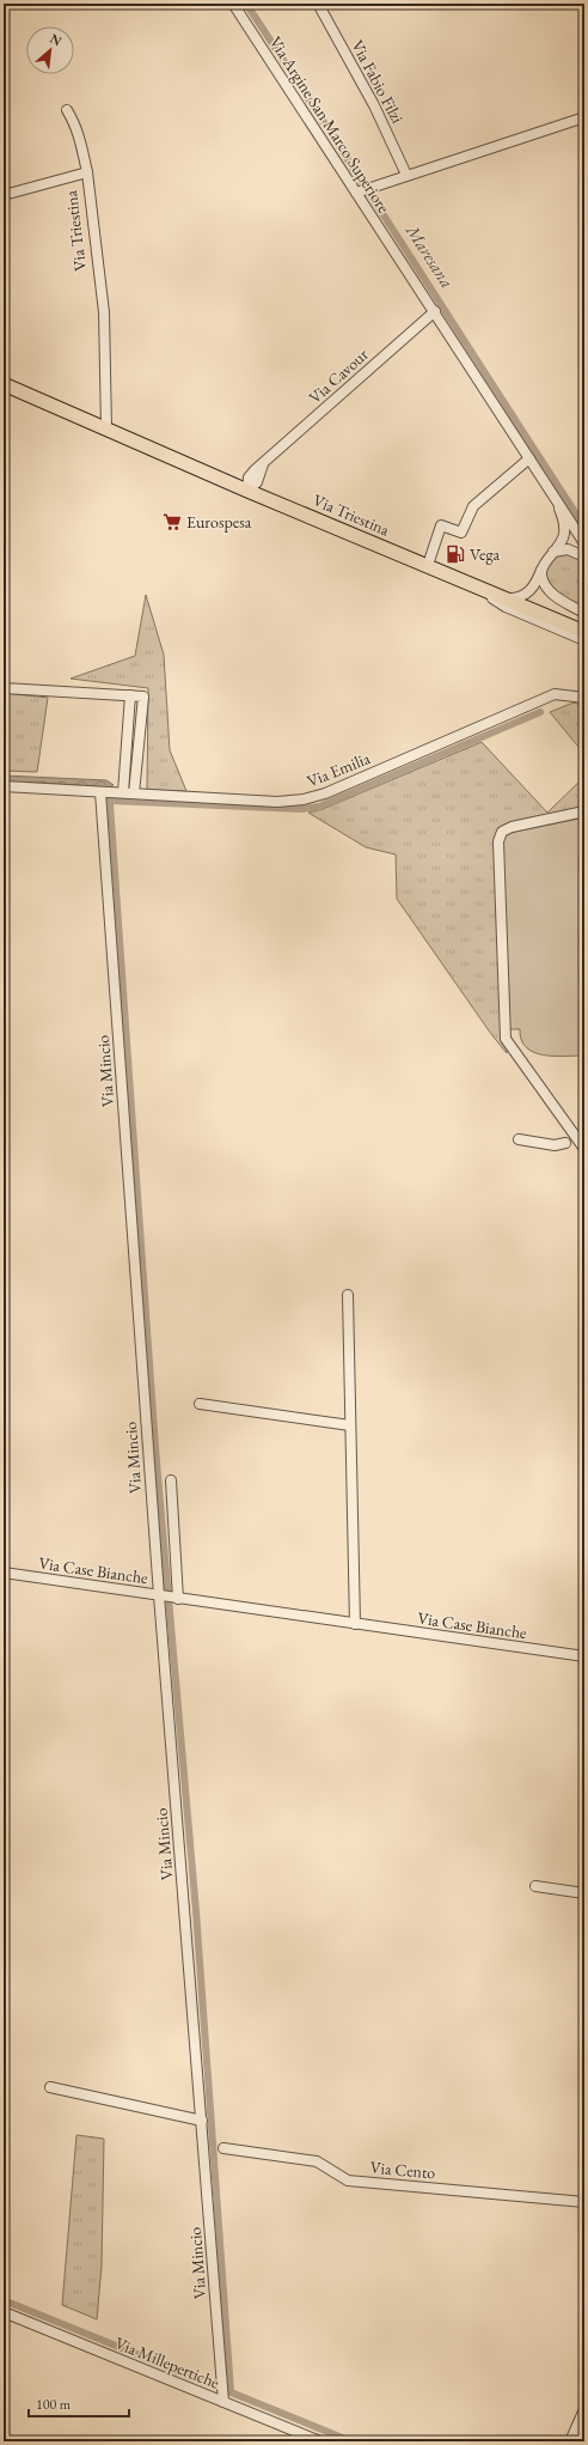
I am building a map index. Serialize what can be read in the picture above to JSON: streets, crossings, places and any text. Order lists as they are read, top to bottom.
{
  "streets": {
    "main road": ["Via Triestina"],
    "street": [
      "Via Fabio Filzi",
      "Via Argine San Marco Superiore",
      "Via Cavour",
      "Via Emilia",
      "Via Mincio",
      "Via Case Bianche",
      "Via Cento",
      "Via Millepertiche"
    ]
  },
  "crossings": [
    ["Via Argine San Marco Superiore", "Via Cavour"],
    ["Via Triestina", "Via Cavour"],
    ["Via Emilia", "Via Mincio"],
    ["Via Mincio", "Via Case Bianche"],
    ["Via Mincio", "Via Millepertiche"]
  ],
  "water": ["Maresana"],
  "places": {
    "supermarket": ["Eurospesa"],
    "fuel station": ["Vega"]
  },
  "scale_bar": "100 m",
  "north": "top right"
}
